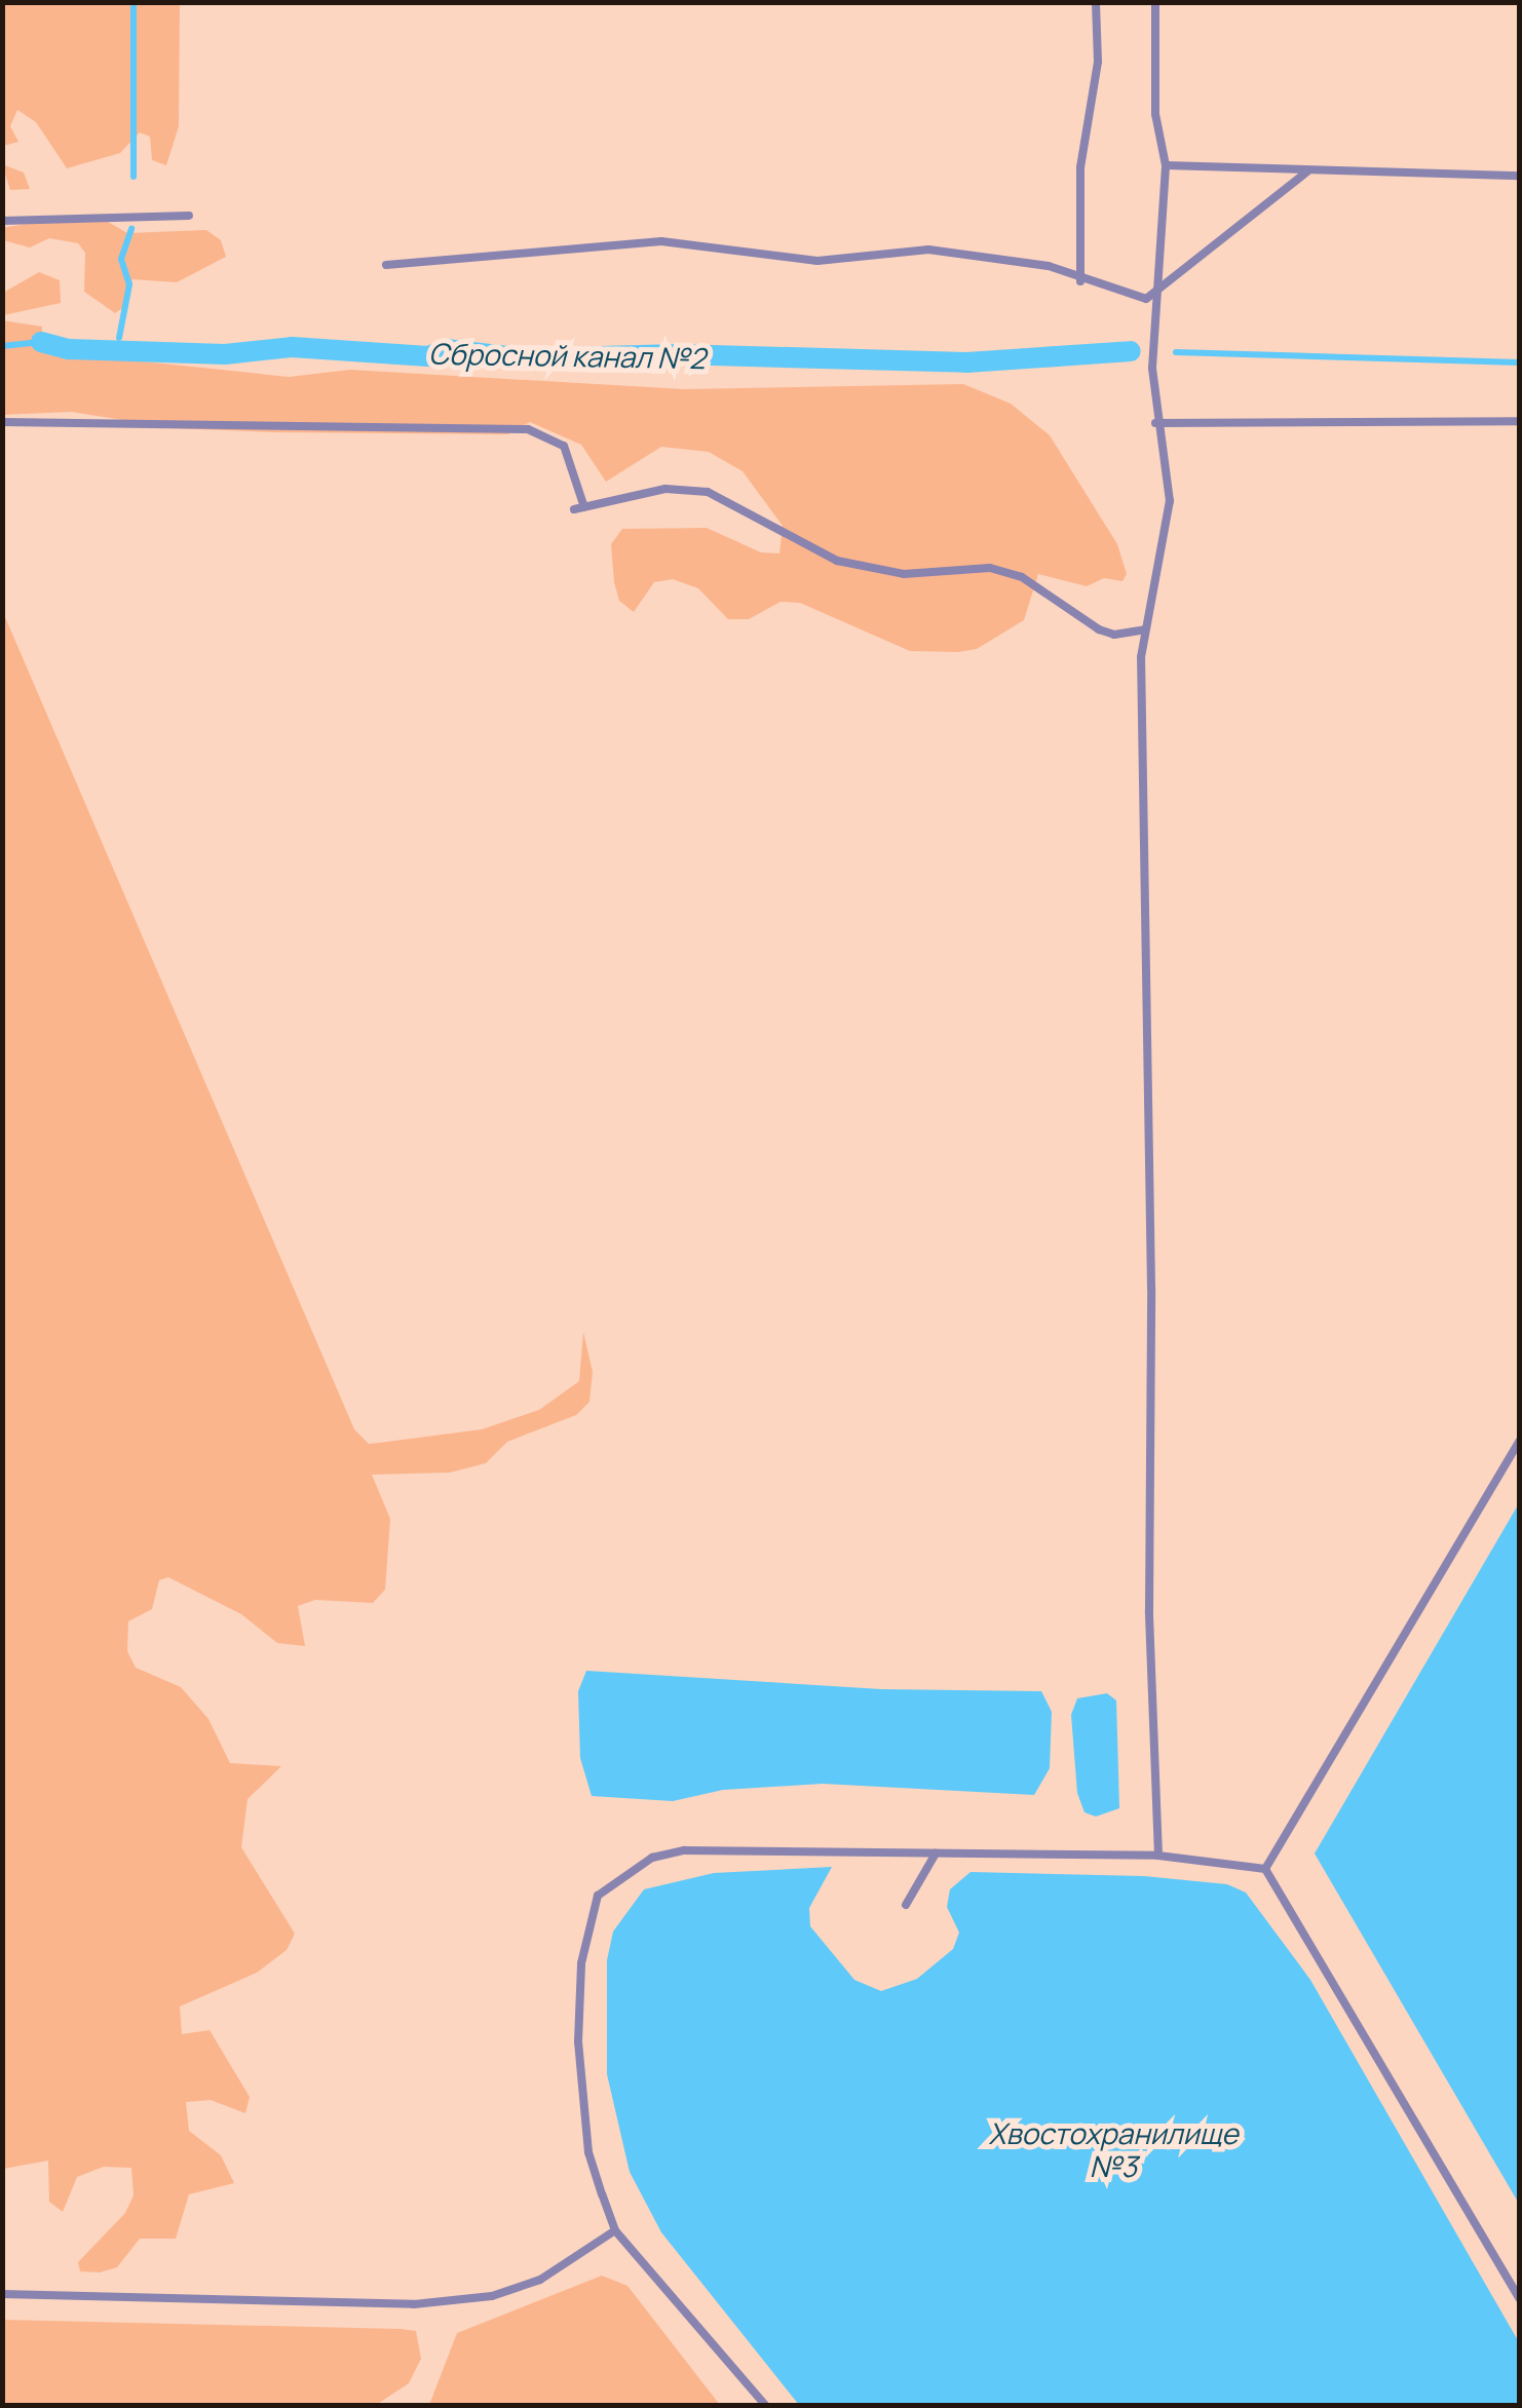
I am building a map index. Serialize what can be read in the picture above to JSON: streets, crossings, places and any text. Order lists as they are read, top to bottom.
{
  "water": ["Сбросной канал №2", "Хвостохранилище №3"]
}
